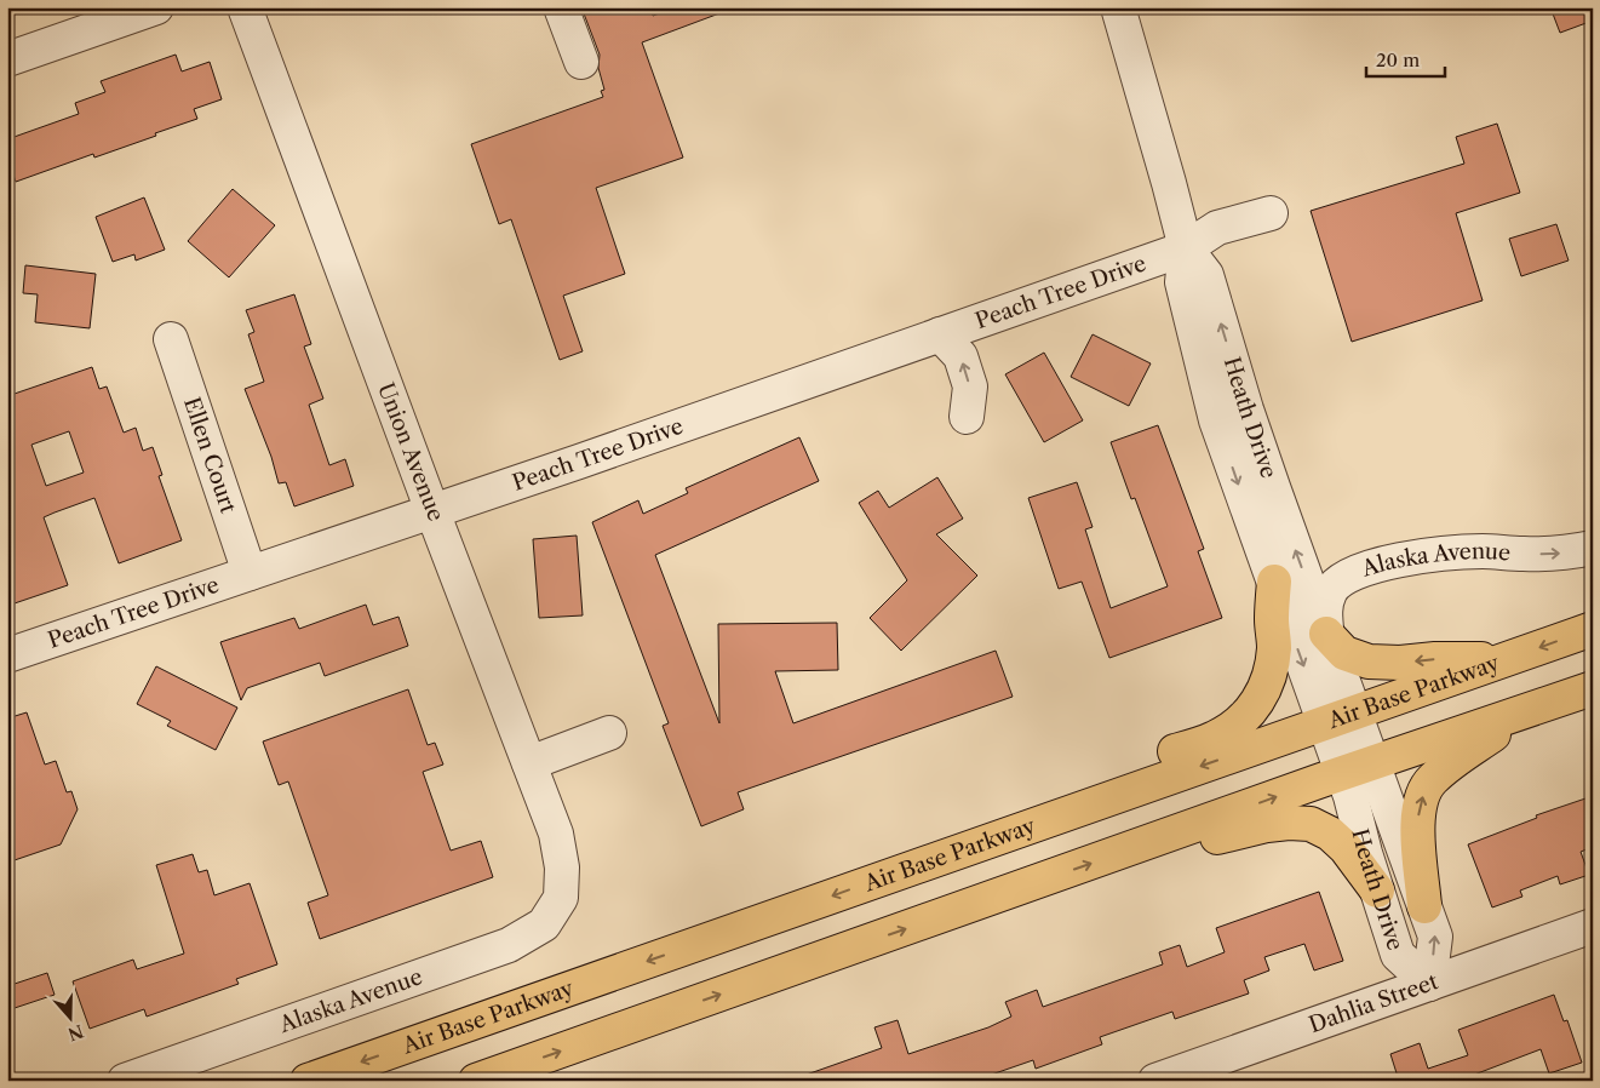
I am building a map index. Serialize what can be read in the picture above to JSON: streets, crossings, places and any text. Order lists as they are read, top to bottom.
{
  "streets": {
    "main road": ["Air Base Parkway"],
    "street": [
      "Peach Tree Drive",
      "Heath Drive",
      "Union Avenue",
      "Ellen Court",
      "Alaska Avenue",
      "Dahlia Street"
    ]
  },
  "crossings": [
    ["Peach Tree Drive", "Heath Drive"],
    ["Peach Tree Drive", "Union Avenue"],
    ["Peach Tree Drive", "Ellen Court"],
    ["Heath Drive", "Alaska Avenue"],
    ["Heath Drive", "Air Base Parkway"],
    ["Heath Drive", "Dahlia Street"],
    ["Union Avenue", "Alaska Avenue"]
  ],
  "one_way": ["Alaska Avenue"],
  "scale_bar": "20 m",
  "north": "bottom"
}
